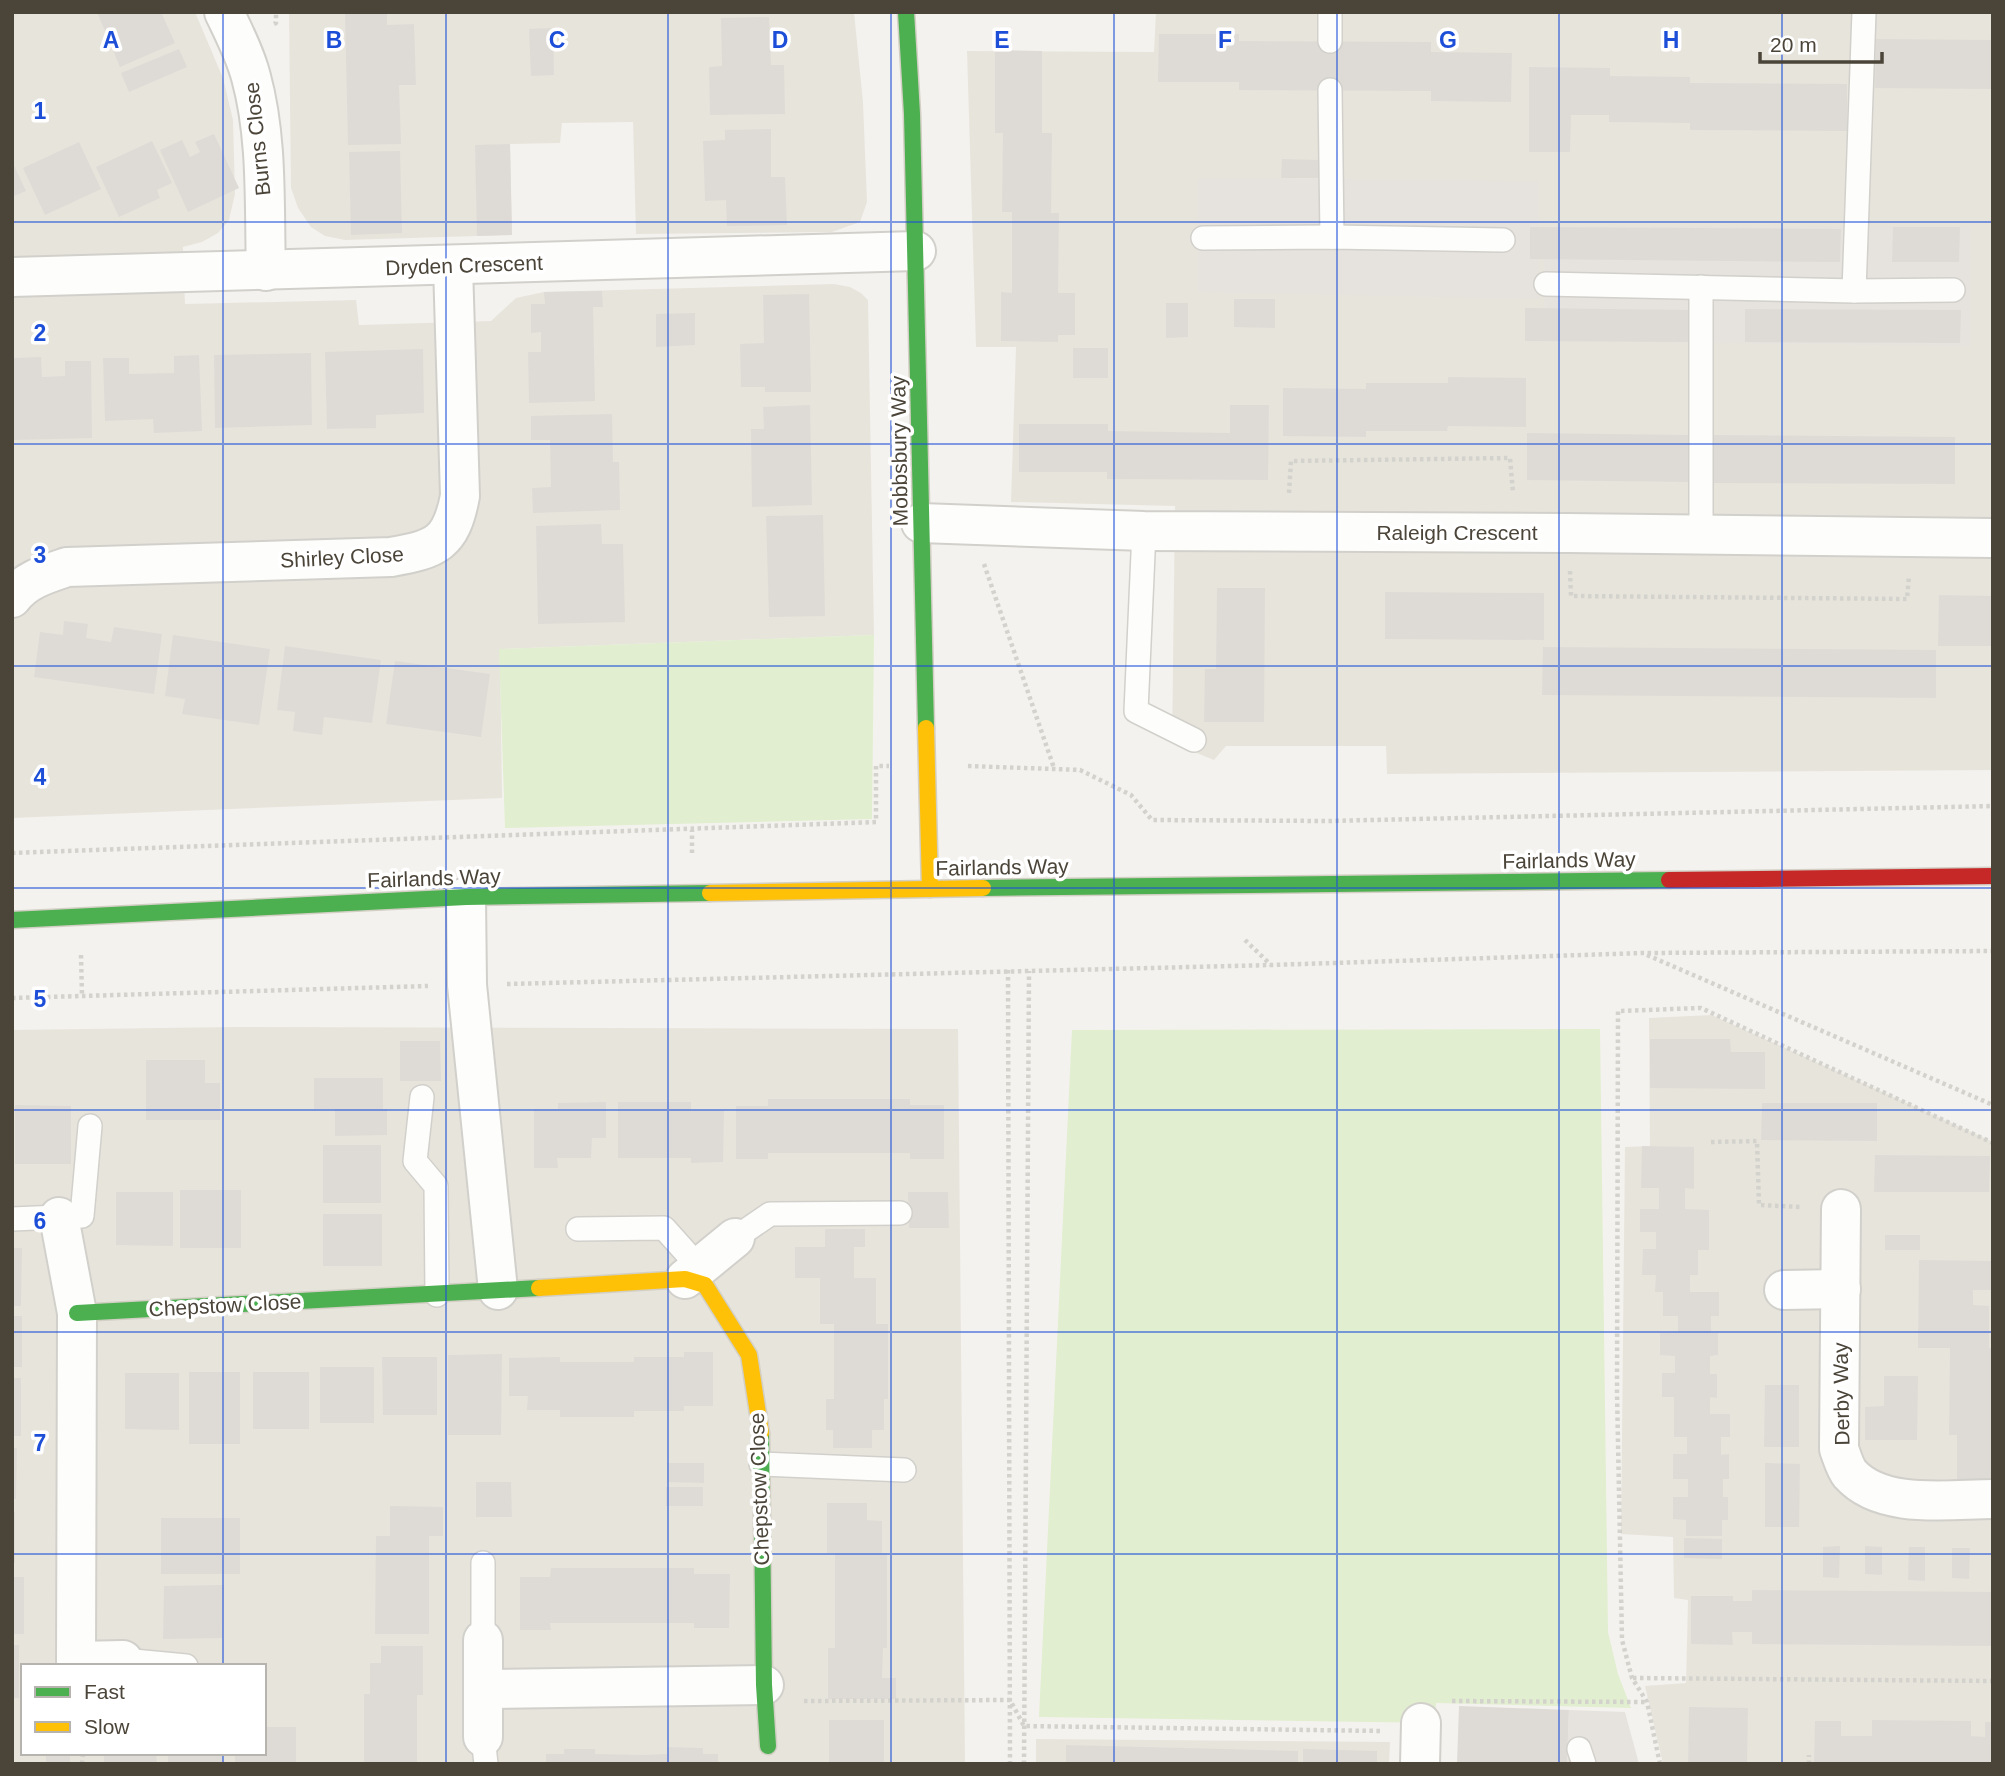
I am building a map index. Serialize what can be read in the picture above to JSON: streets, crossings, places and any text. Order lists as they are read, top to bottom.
{
  "streets": {
    "street": [
      "Burns Close",
      "Dryden Crescent",
      "Mobbsbury Way",
      "Raleigh Crescent",
      "Shirley Close",
      "Fairlands Way",
      "Chepstow Close",
      "Derby Way"
    ]
  },
  "crossings": [
    ["Burns Close", "Dryden Crescent"],
    ["Dryden Crescent", "Mobbsbury Way"],
    ["Dryden Crescent", "Shirley Close"],
    ["Mobbsbury Way", "Raleigh Crescent"],
    ["Mobbsbury Way", "Fairlands Way"]
  ],
  "legend": ["Fast", "Slow"],
  "scale_bar": "20 m",
  "grid": {
    "columns": [
      "A",
      "B",
      "C",
      "D",
      "E",
      "F",
      "G",
      "H"
    ],
    "rows": [
      "1",
      "2",
      "3",
      "4",
      "5",
      "6",
      "7"
    ]
  }
}
